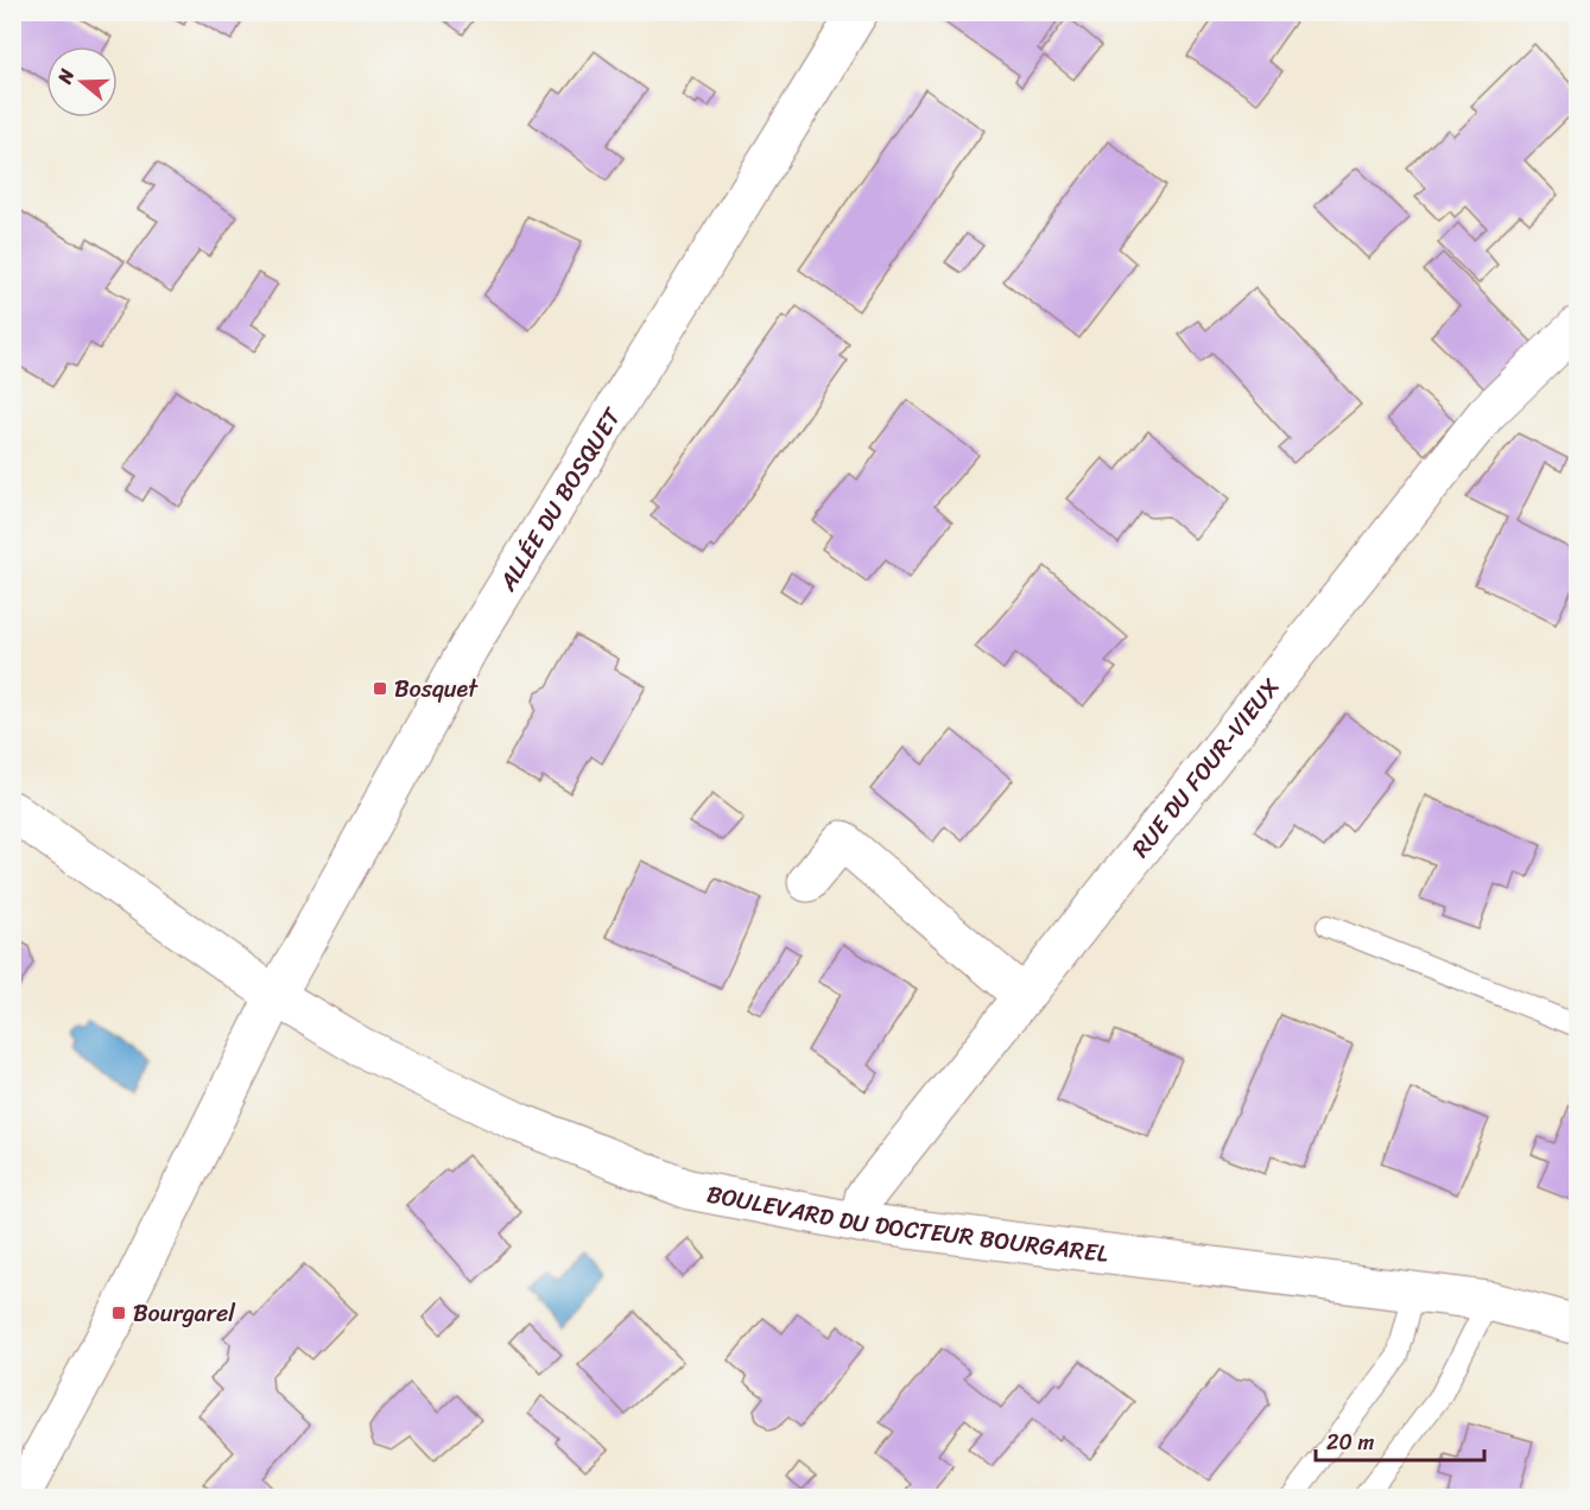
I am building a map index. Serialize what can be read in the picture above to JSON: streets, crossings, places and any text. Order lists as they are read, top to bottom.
{
  "streets": {
    "street": ["ALLÉE DU BOSQUET", "RUE DU FOUR-VIEUX", "BOULEVARD DU DOCTEUR BOURGAREL"]
  },
  "crossings": [
    ["ALLÉE DU BOSQUET", "BOULEVARD DU DOCTEUR BOURGAREL"],
    ["RUE DU FOUR-VIEUX", "BOULEVARD DU DOCTEUR BOURGAREL"]
  ],
  "places": {
    "transit": ["Bosquet", "Bourgarel"]
  },
  "scale_bar": "20 m",
  "north": "left"
}
